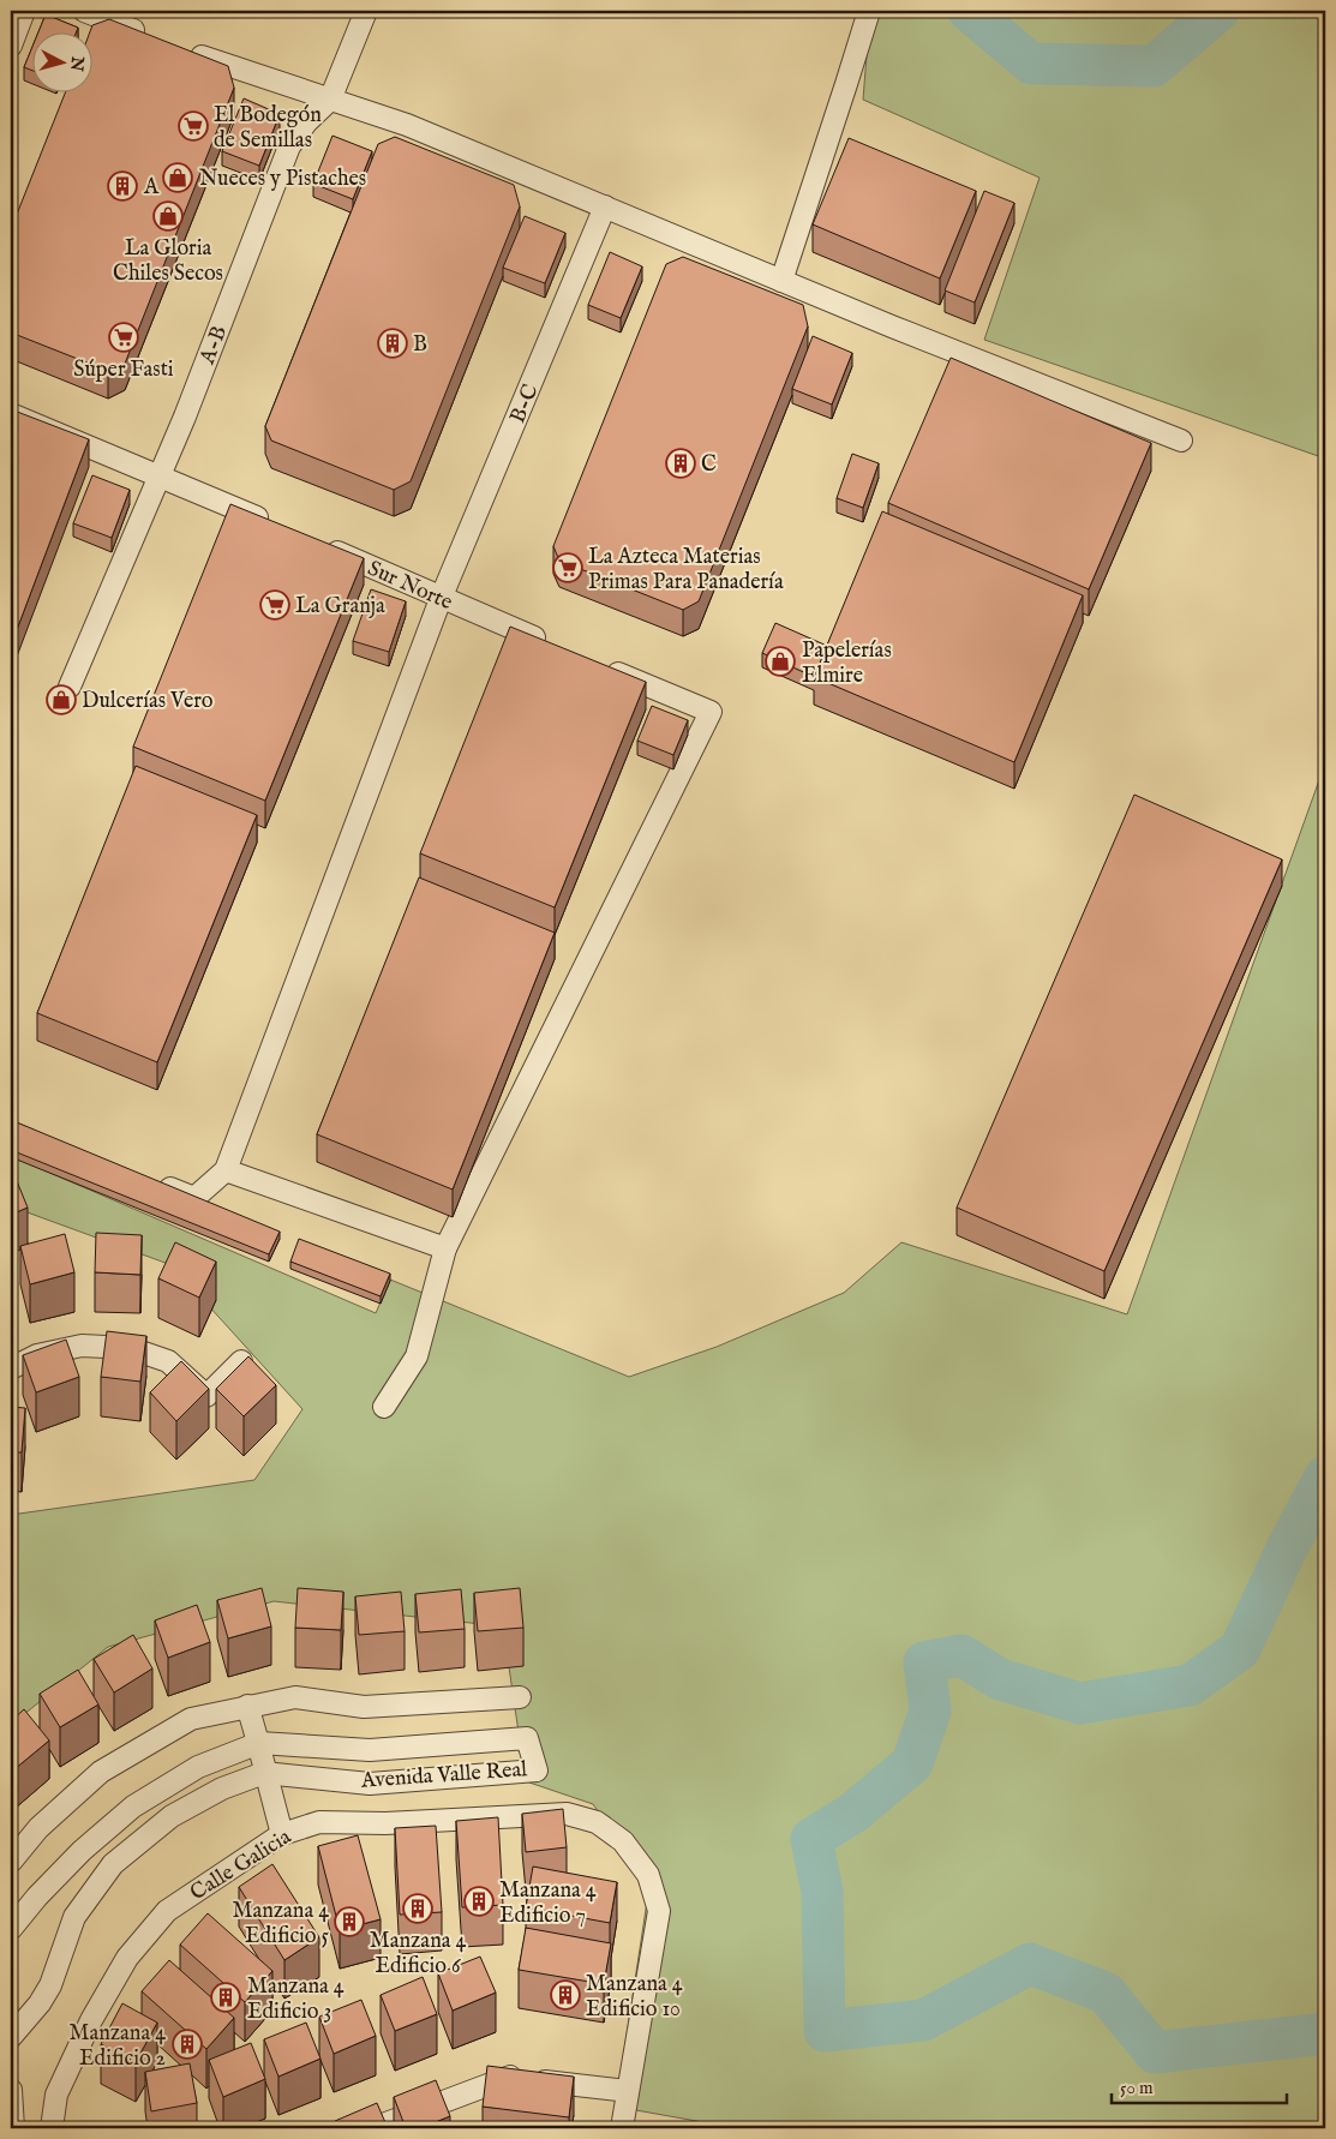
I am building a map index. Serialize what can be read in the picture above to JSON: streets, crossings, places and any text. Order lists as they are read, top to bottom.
{
  "streets": {
    "street": [
      "A-B",
      "B-C",
      "Sur Norte",
      "Avenida Valle Real",
      "Calle Galicia"
    ]
  },
  "crossings": [
    ["B-C", "Sur Norte"]
  ],
  "places": {
    "supermarket": [
      "El Bodegón de Semillas",
      "Súper Fasti",
      "La Azteca Materias Primas Para Panadería",
      "La Granja"
    ],
    "shop": [
      "Nueces y Pistaches",
      "La Gloria Chiles Secos",
      "Papelerías Elmire",
      "Dulcerías Vero"
    ],
    "building": [
      "A",
      "B",
      "C",
      "Manzana 4 Edificio 7",
      "Manzana 4 Edificio 6",
      "Manzana 4 Edificio 5",
      "Manzana 4 Edificio 10",
      "Manzana 4 Edificio 3",
      "Manzana 4 Edificio 2"
    ]
  },
  "scale_bar": "50 m",
  "north": "right"
}
